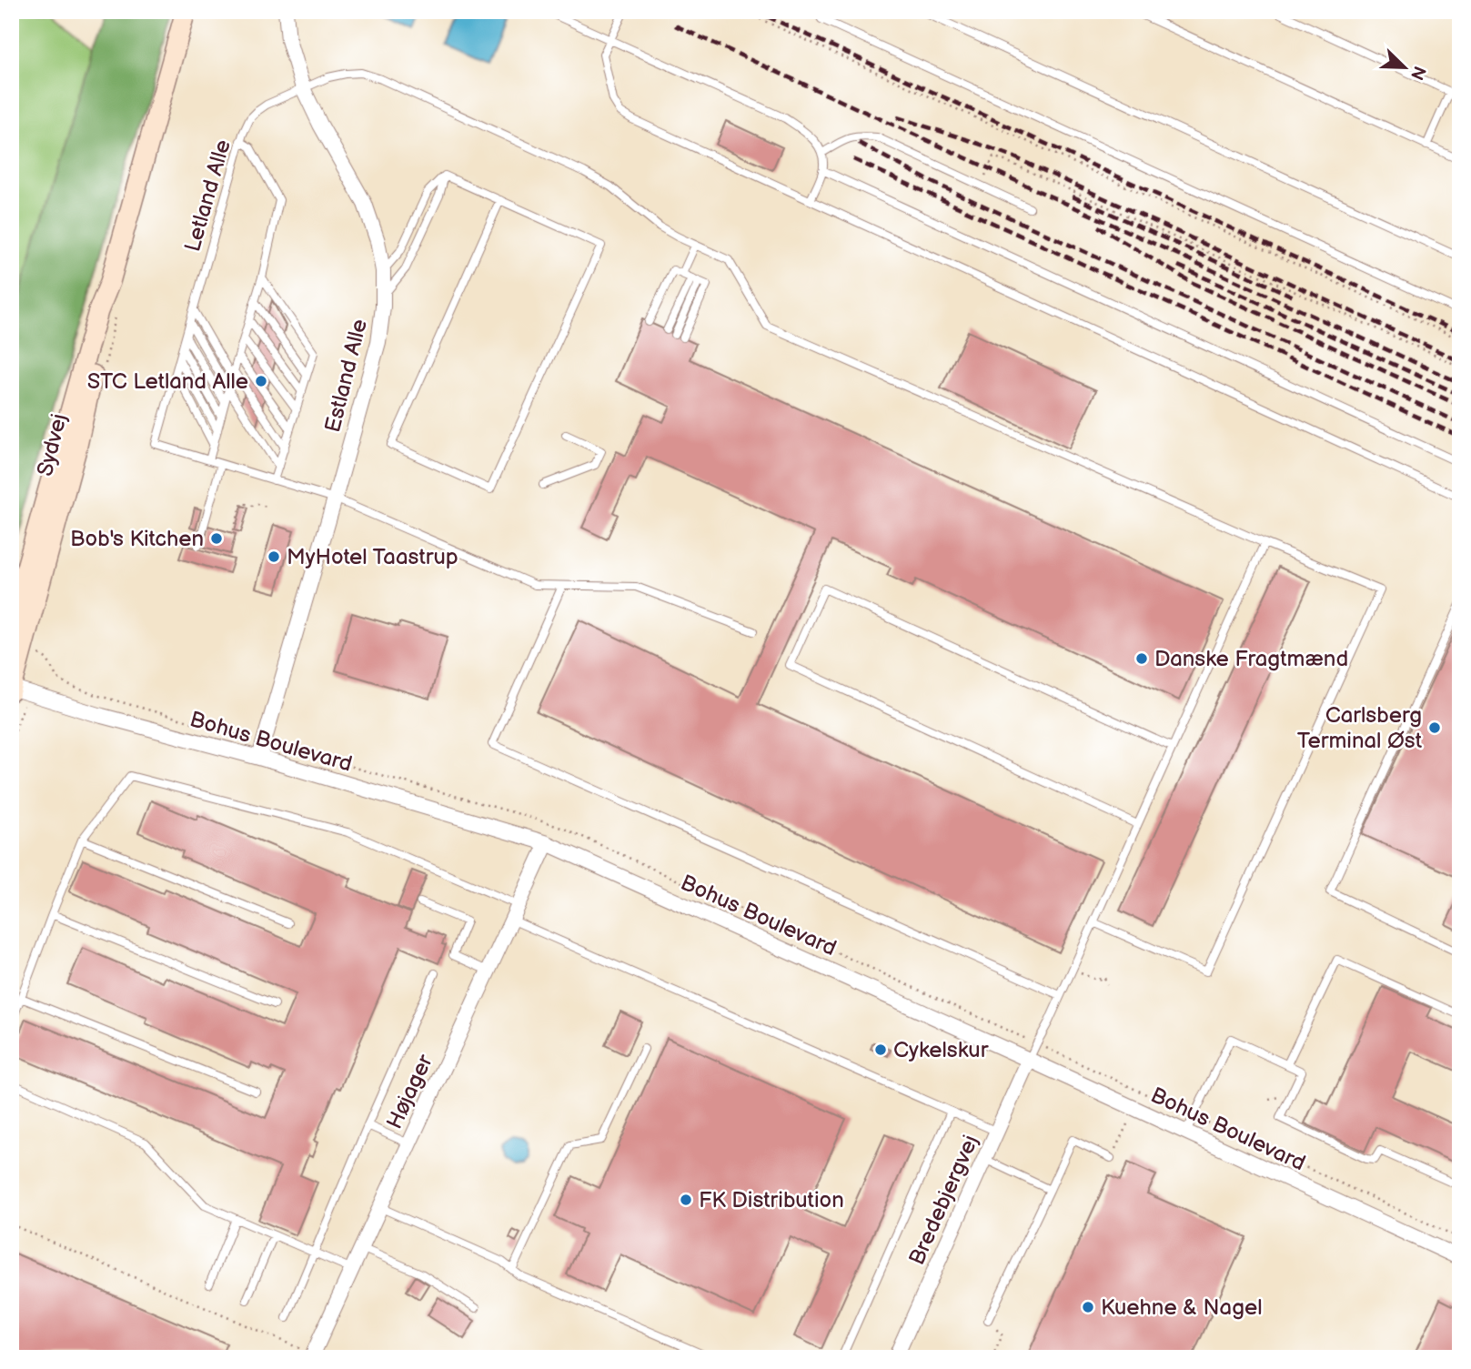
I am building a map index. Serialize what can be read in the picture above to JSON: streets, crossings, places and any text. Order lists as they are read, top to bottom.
{
  "streets": {
    "main road": ["Sydvej"],
    "street": [
      "Estland Alle",
      "Bohus Boulevard",
      "Højager",
      "Bredebjergvej"
    ],
    "lane": ["Letland Alle"]
  },
  "crossings": [
    ["Letland Alle", "Estland Alle"],
    ["Estland Alle", "Bohus Boulevard"],
    ["Sydvej", "Bohus Boulevard"],
    ["Bohus Boulevard", "Højager"],
    ["Bohus Boulevard", "Bredebjergvej"]
  ],
  "places": [
    "STC Letland Alle",
    "Bob's Kitchen",
    "MyHotel Taastrup",
    "Danske Fragtmænd",
    "Carlsberg Terminal Øst",
    "Cykelskur",
    "FK Distribution",
    "Kuehne & Nagel"
  ],
  "north": "bottom right"
}
